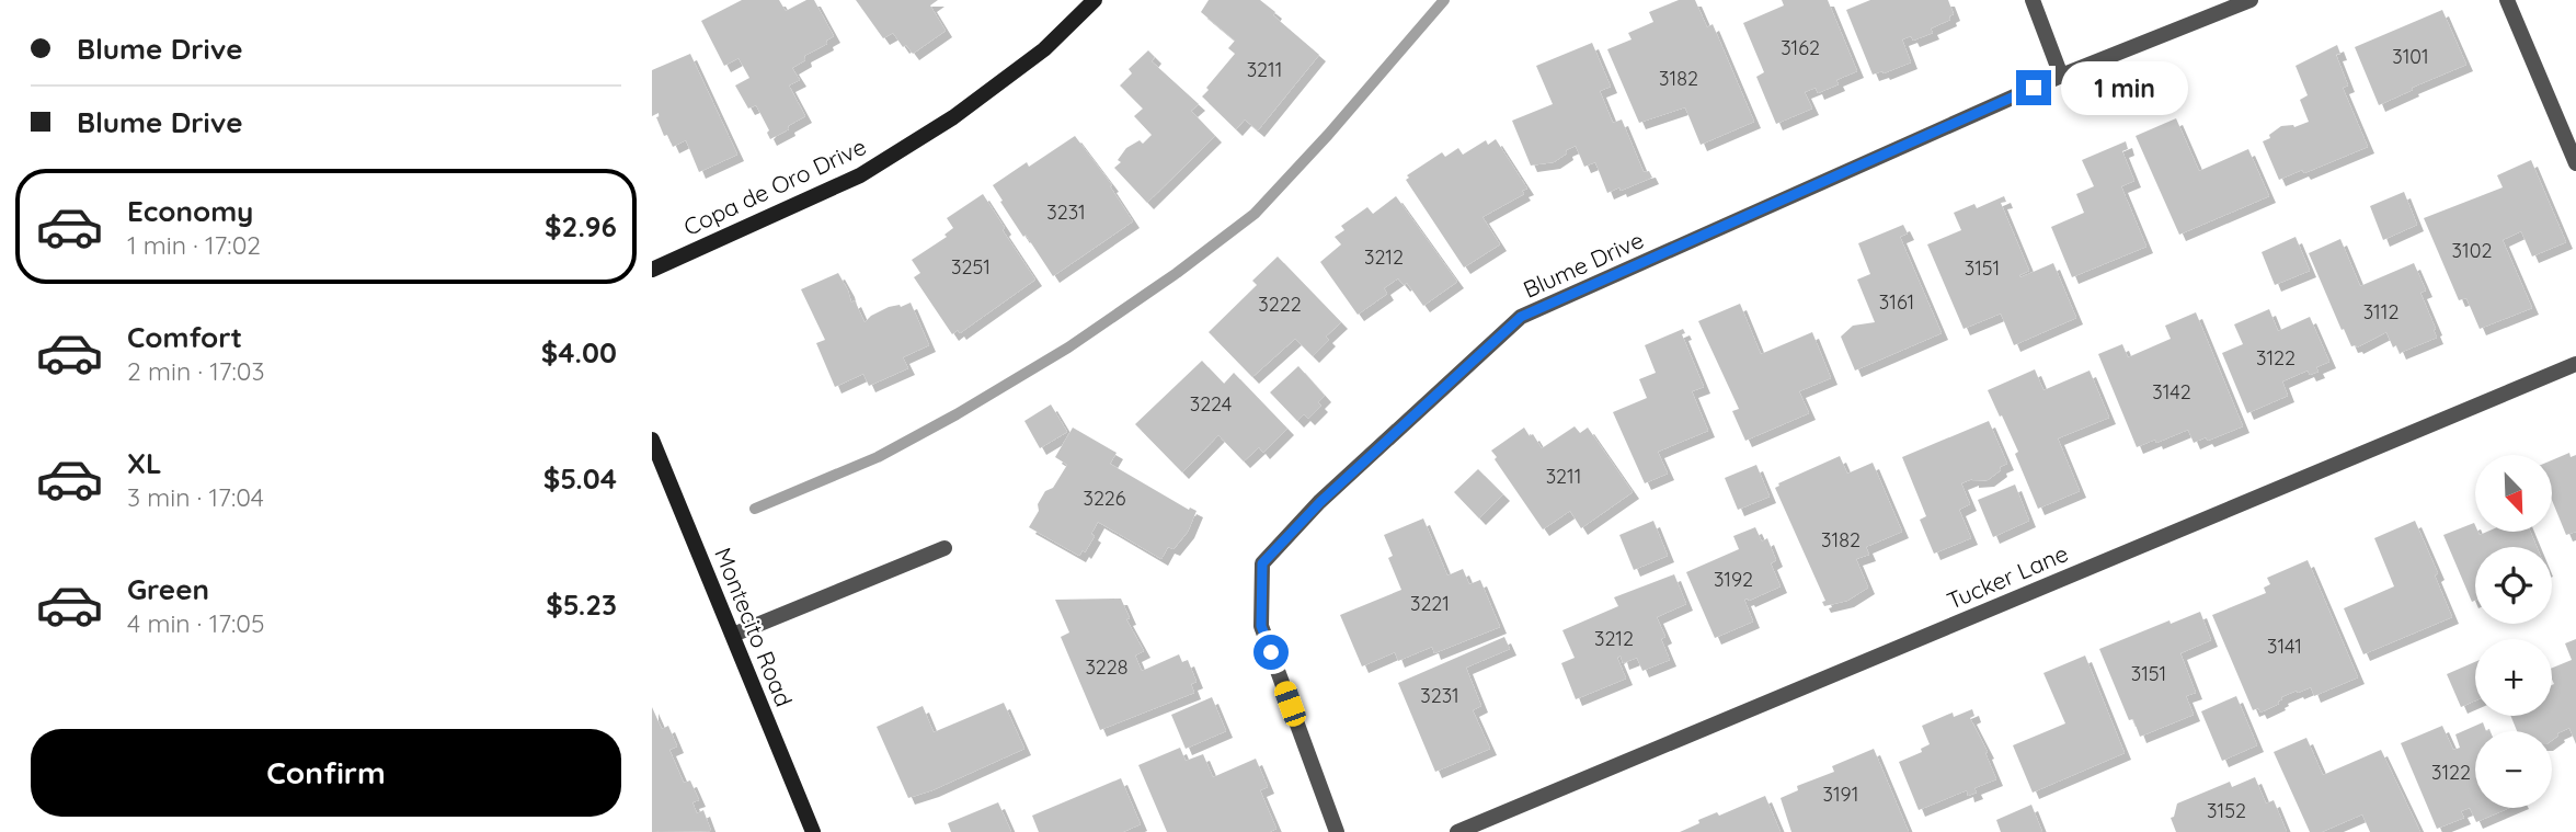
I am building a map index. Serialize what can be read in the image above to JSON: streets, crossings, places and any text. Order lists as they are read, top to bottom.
{
  "streets": {
    "street": [
      "Copa de Oro Drive",
      "Blume Drive",
      "Tucker Lane",
      "Montecito Road"
    ]
  },
  "house_numbers": [
    "3162",
    "3101",
    "3211",
    "3182",
    "3231",
    "3102",
    "3212",
    "3251",
    "3151",
    "3161",
    "3222",
    "3112",
    "3122",
    "3142",
    "3224",
    "3211",
    "3226",
    "3182",
    "3192",
    "3221",
    "3212",
    "3141",
    "3228",
    "3151",
    "3231",
    "3122",
    "3191",
    "3152"
  ],
  "north": "bottom right",
  "page": {
    "banner": ["Blume Drive", "Blume Drive"],
    "bubble": "1 min",
    "list": [
      {
        "name": "Economy",
        "note": "1 min · 17:02",
        "value": "$2.96"
      },
      {
        "name": "Comfort",
        "note": "2 min · 17:03",
        "value": "$4.00"
      },
      {
        "name": "XL",
        "note": "3 min · 17:04",
        "value": "$5.04"
      },
      {
        "name": "Green",
        "note": "4 min · 17:05",
        "value": "$5.23"
      }
    ],
    "map_buttons": ["+", "−"],
    "buttons": "Confirm"
  }
}
